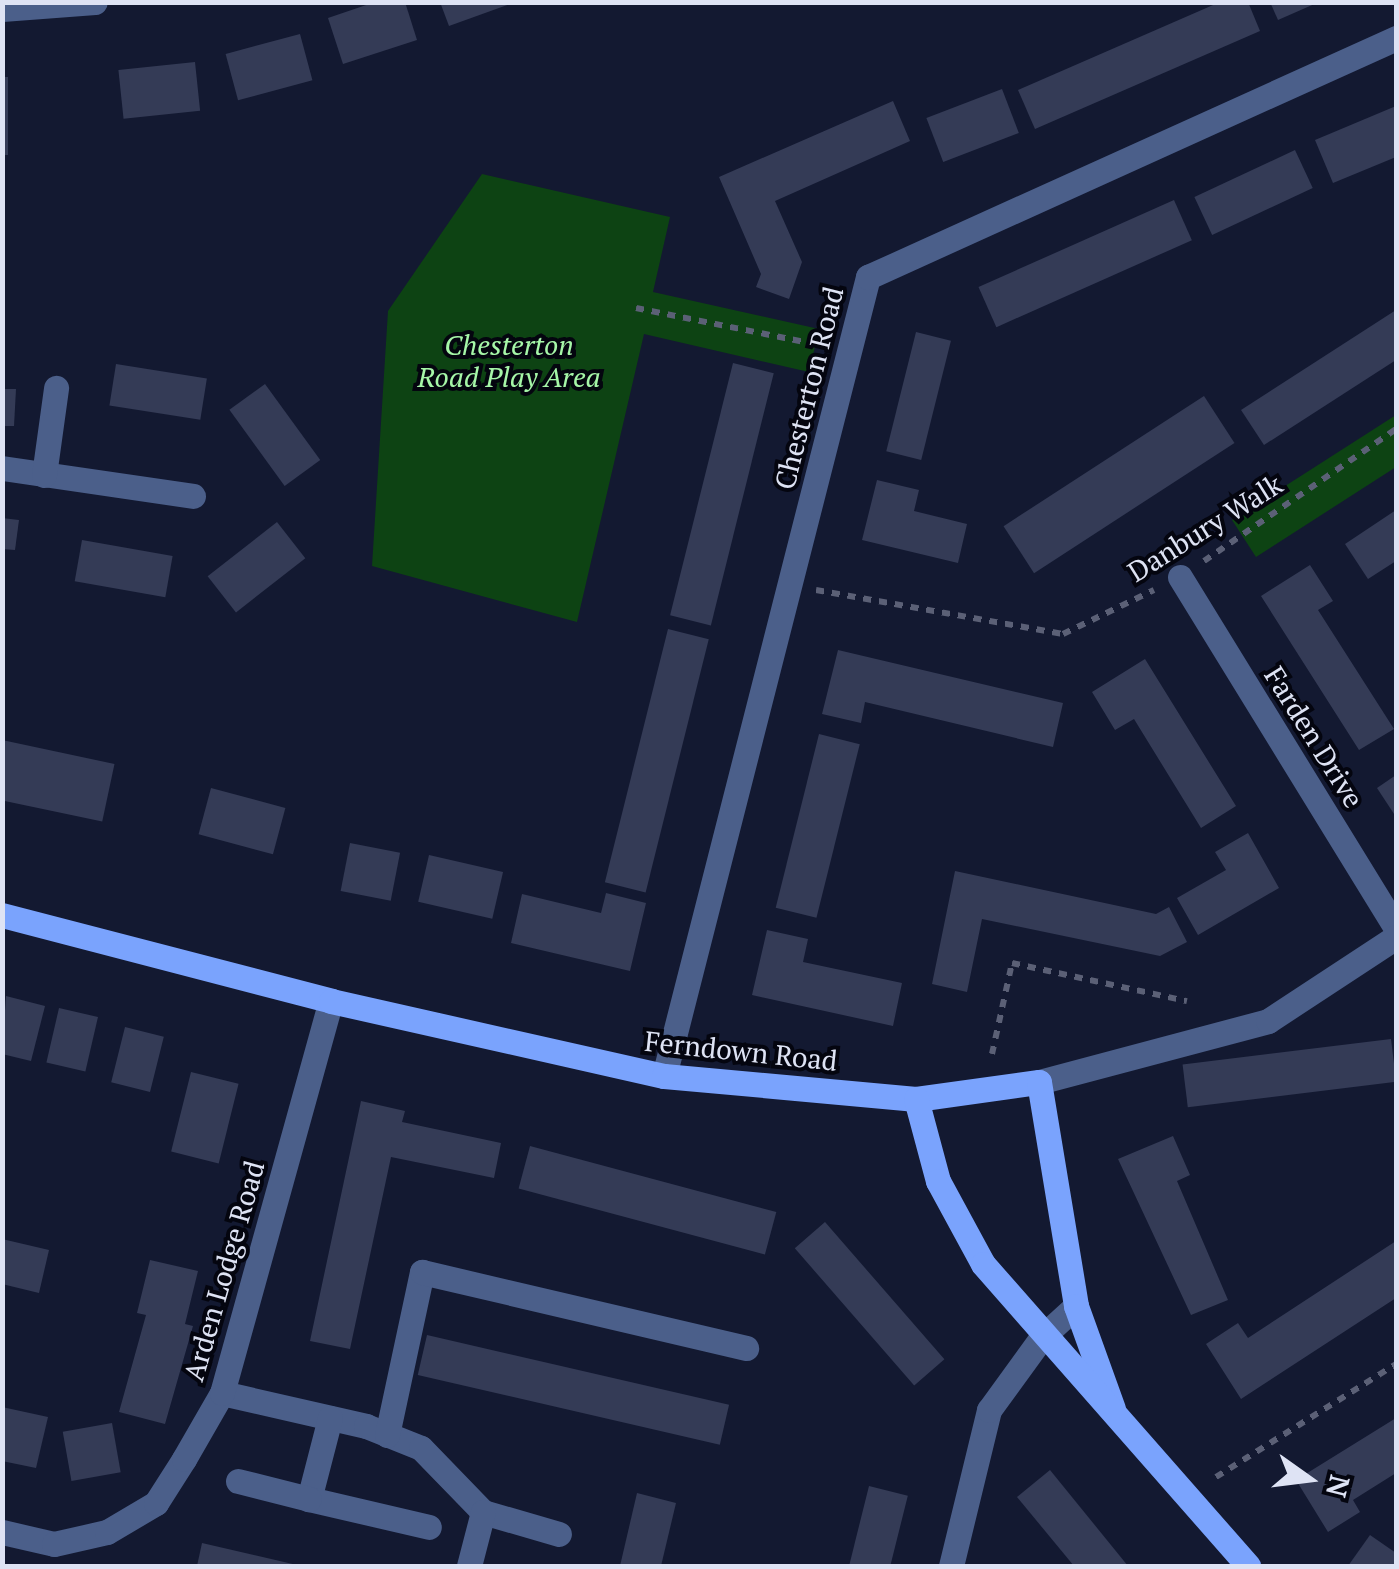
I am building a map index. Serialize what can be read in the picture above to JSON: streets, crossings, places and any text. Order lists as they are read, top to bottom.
{
  "streets": {
    "main road": ["Ferndown Road"],
    "street": ["Chesterton Road", "Farden Drive", "Arden Lodge Road"],
    "path": ["Danbury Walk"]
  },
  "crossings": [
    ["Chesterton Road", "Danbury Walk"],
    ["Chesterton Road", "Ferndown Road"],
    ["Danbury Walk", "Farden Drive"],
    ["Ferndown Road", "Arden Lodge Road"]
  ],
  "parks": ["Chesterton Road Play Area"],
  "north": "right"
}
